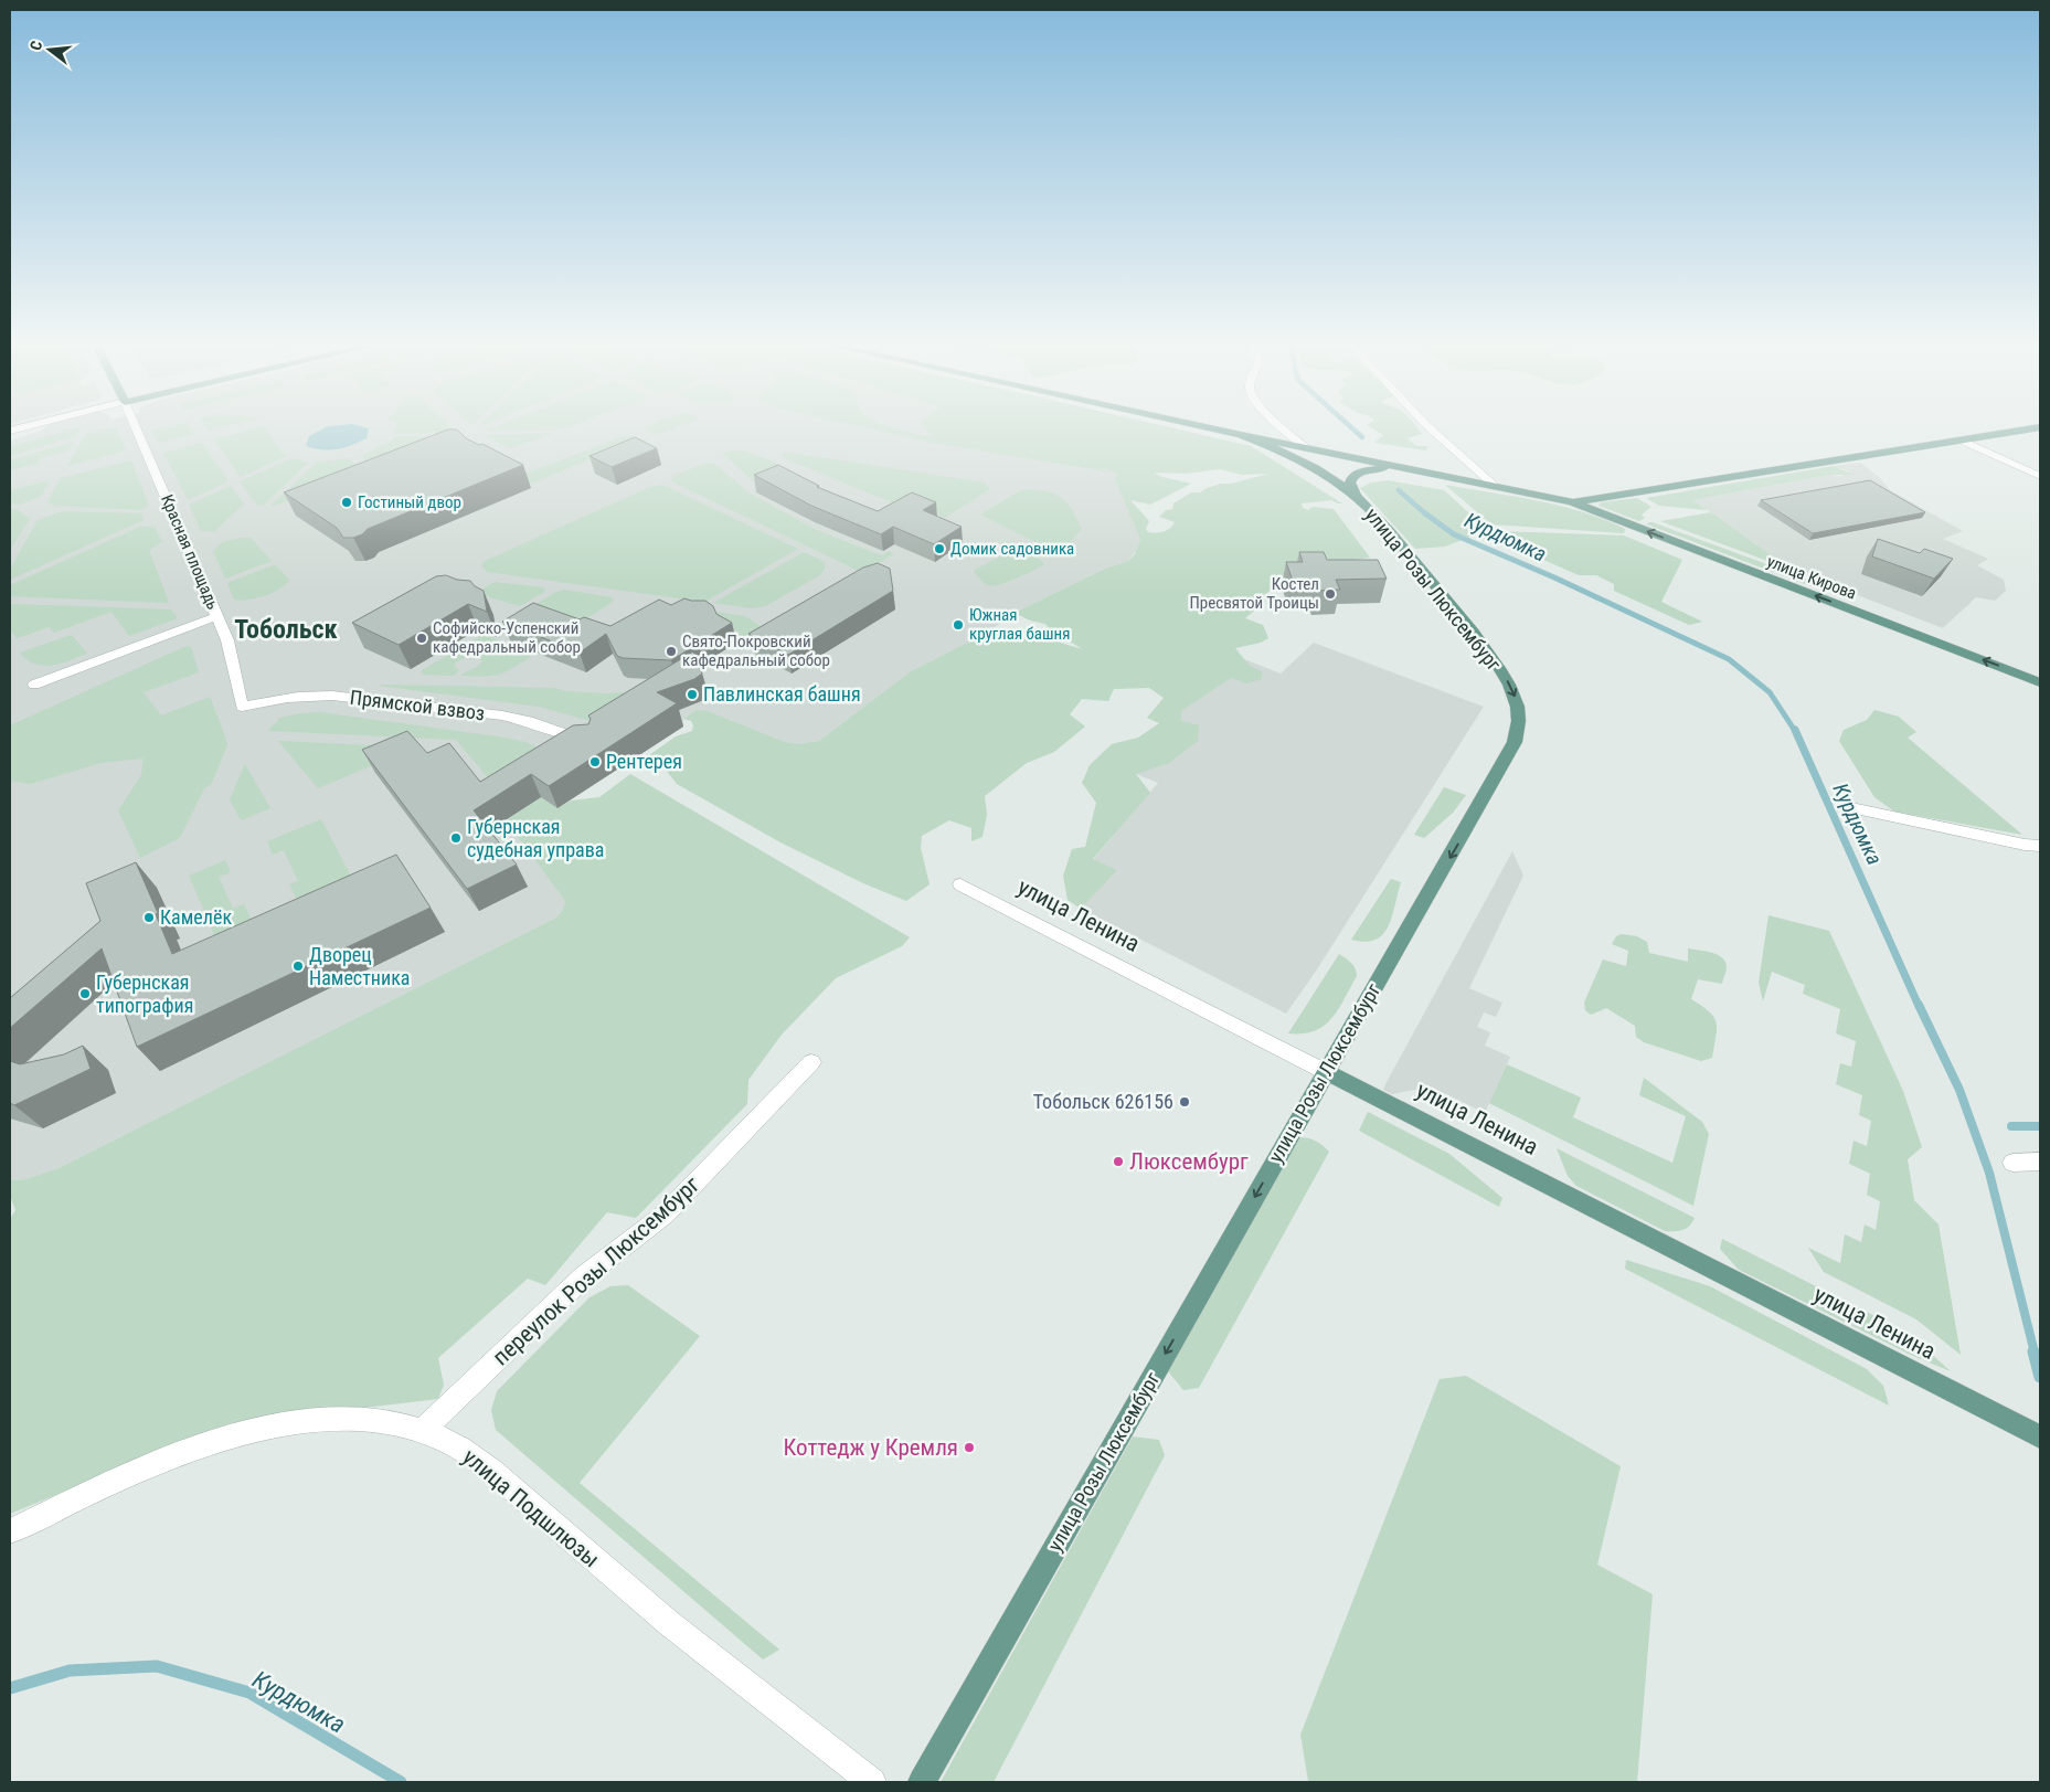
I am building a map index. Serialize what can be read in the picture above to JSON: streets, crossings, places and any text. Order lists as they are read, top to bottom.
{
  "streets": {
    "main road": ["улица Кирова", "улица Розы Люксембург", "улица Ленина"],
    "street": [
      "Красная площадь",
      "Прямской взвоз",
      "переулок Розы Люксембург",
      "улица Подшлюзы"
    ]
  },
  "crossings": [
    ["Красная площадь", "Прямской взвоз"],
    ["улица Розы Люксембург", "улица Ленина"],
    ["переулок Розы Люксембург", "улица Подшлюзы"]
  ],
  "one_way": ["улица Кирова", "улица Розы Люксембург"],
  "districts": ["Тобольск"],
  "water": ["Курдюмка"],
  "places": [
    "Гостиный двор",
    "Домик садовника",
    "Костел Пресвятой Троицы",
    "Южная круглая башня",
    "Софийско-Успенский кафедральный собор",
    "Свято-Покровский кафедральный собор",
    "Павлинская башня",
    "Рентерея",
    "Губернская судебная управа",
    "Камелёк",
    "Дворец Наместника",
    "Губернская типография",
    "Тобольск 626156",
    "Люксембург",
    "Коттедж у Кремля"
  ],
  "north": "left"
}
